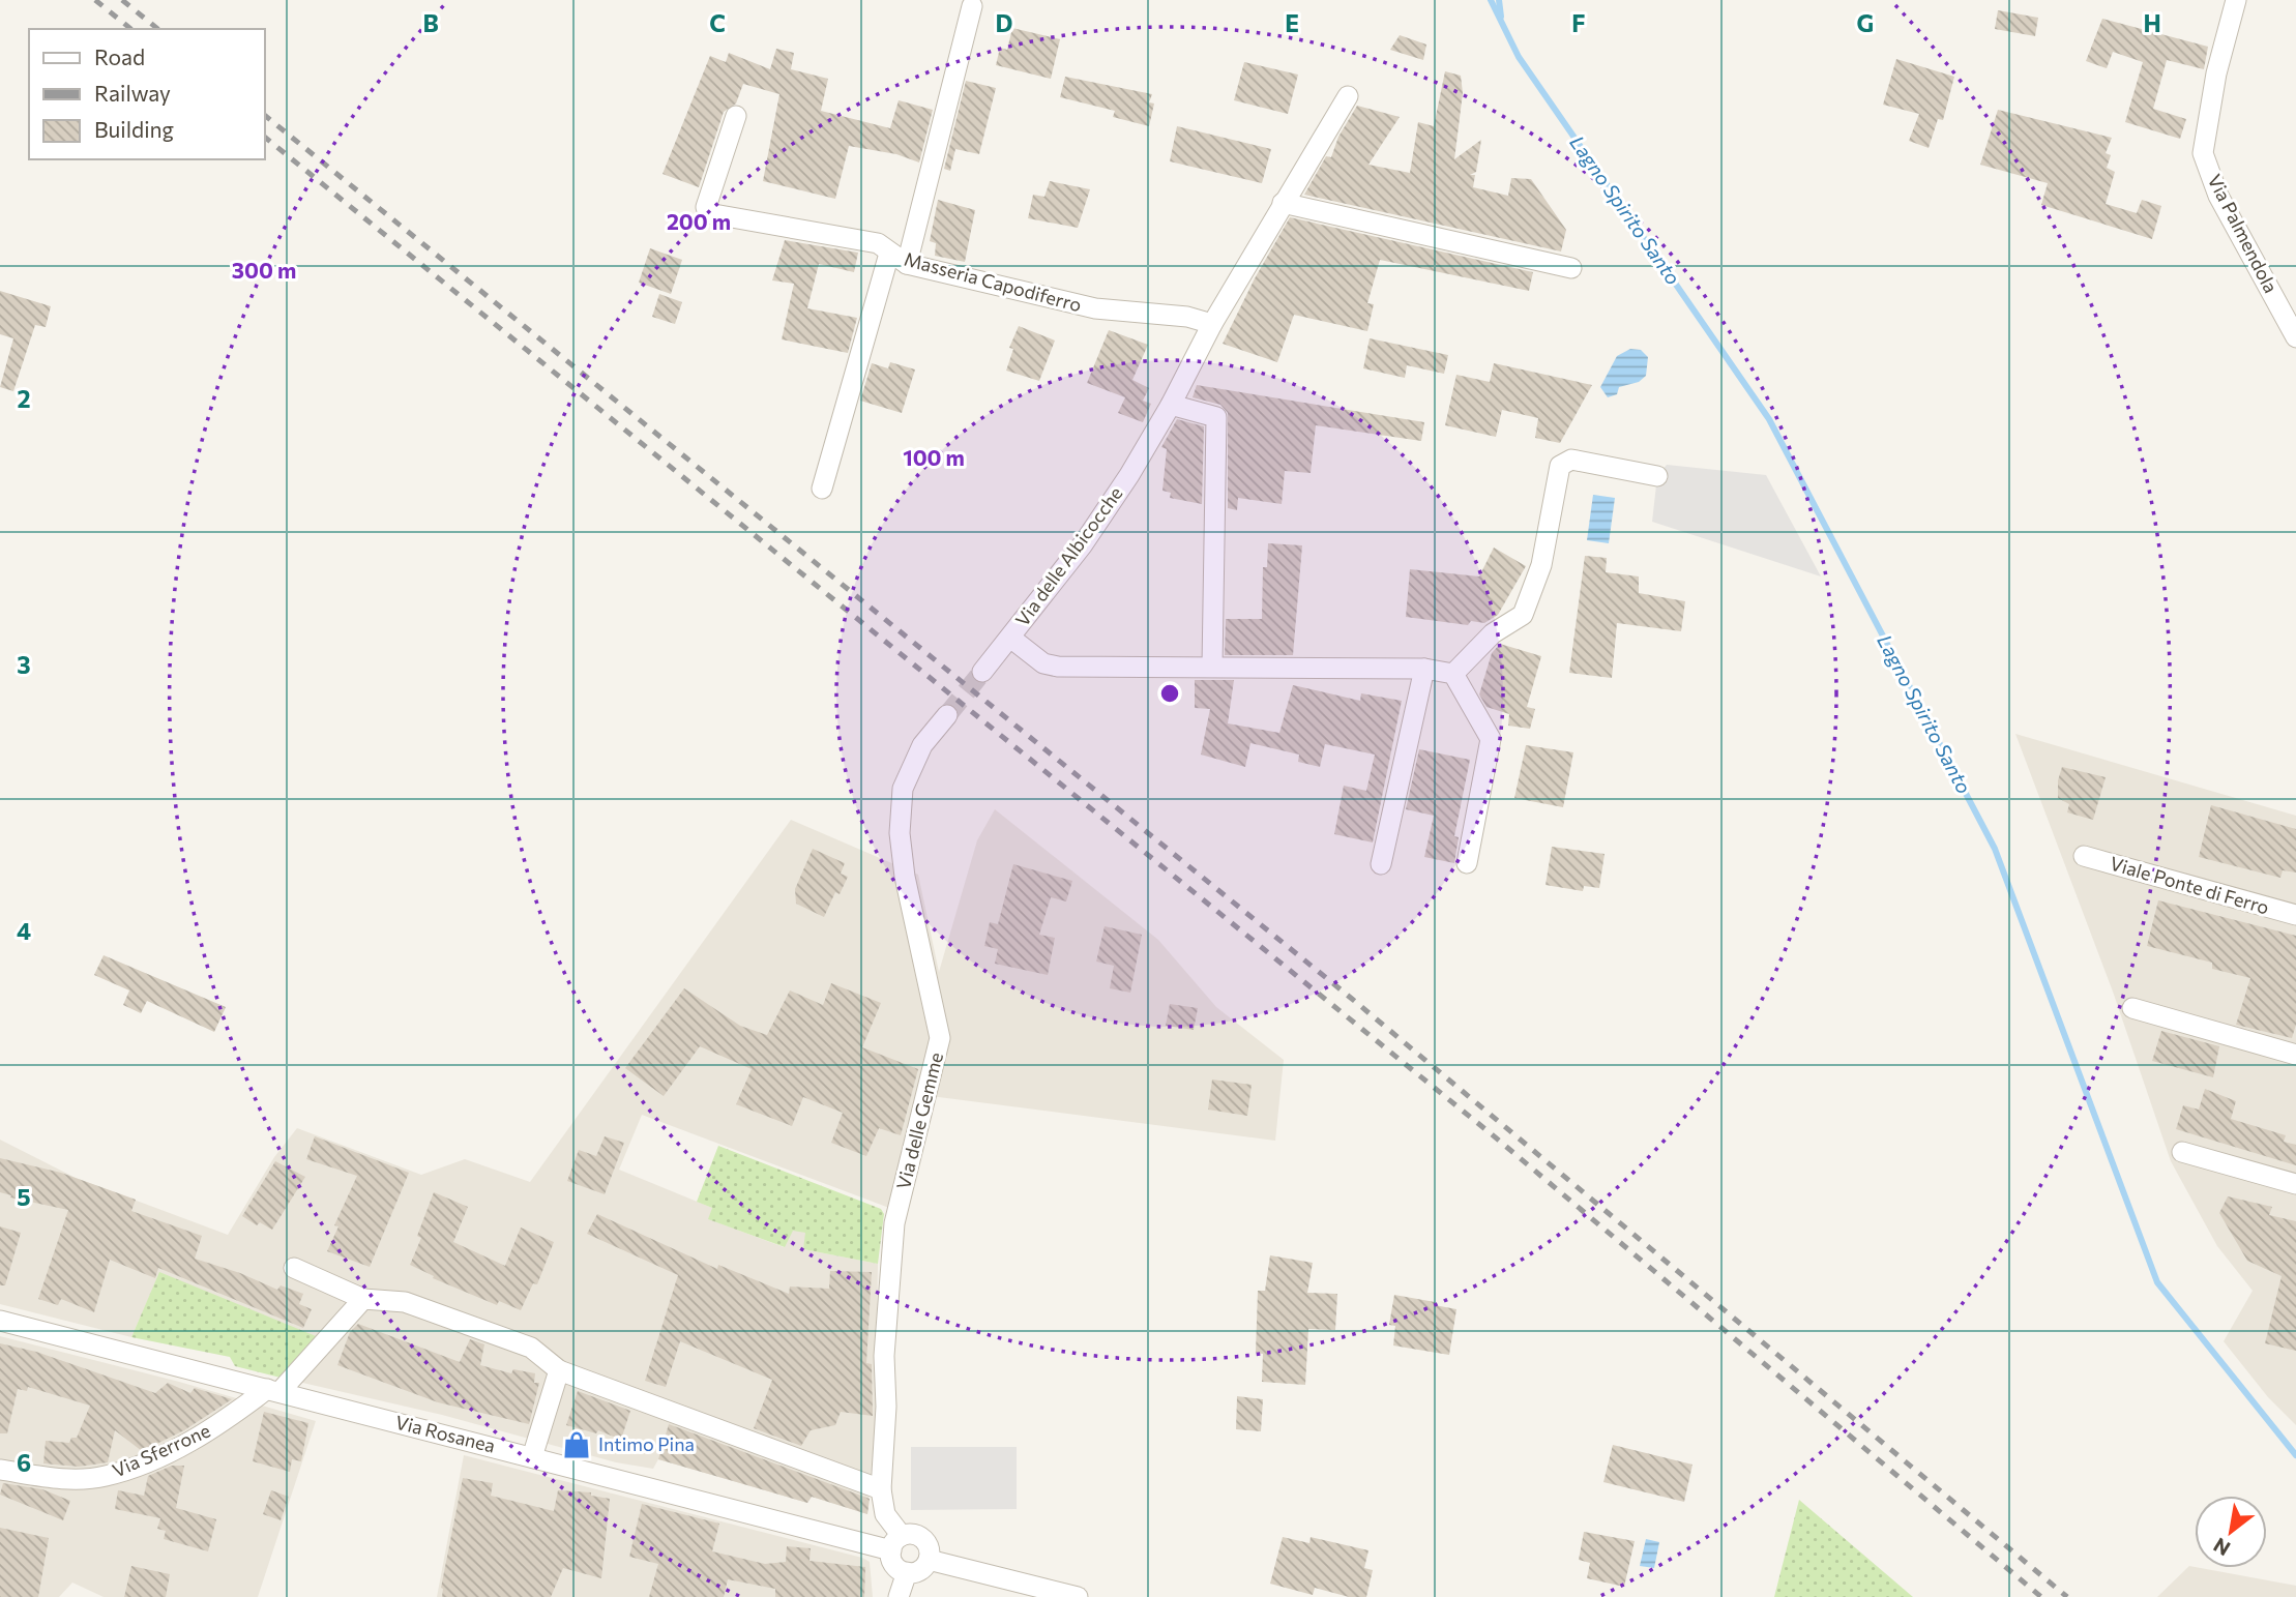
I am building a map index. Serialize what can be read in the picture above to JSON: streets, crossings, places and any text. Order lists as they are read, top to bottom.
{
  "streets": {
    "street": [
      "Via Palmendola",
      "Masseria Capodiferro",
      "Via delle Albicocche",
      "Viale Ponte di Ferro",
      "Via delle Gemme",
      "Via Rosanea",
      "Via Sferrone"
    ]
  },
  "crossings": [
    ["Masseria Capodiferro", "Via delle Albicocche"],
    ["Via delle Gemme", "Via Rosanea"],
    ["Via Rosanea", "Via Sferrone"]
  ],
  "water": ["Lagno Spirito Santo"],
  "places": {
    "shop": ["Intimo Pina"]
  },
  "legend": ["Road", "Railway", "Building"],
  "north": "bottom left",
  "grid": {
    "columns": [
      "B",
      "C",
      "D",
      "E",
      "F",
      "G",
      "H"
    ],
    "rows": [
      "2",
      "3",
      "4",
      "5",
      "6"
    ]
  },
  "rings": ["200 m", "300 m", "100 m"]
}
